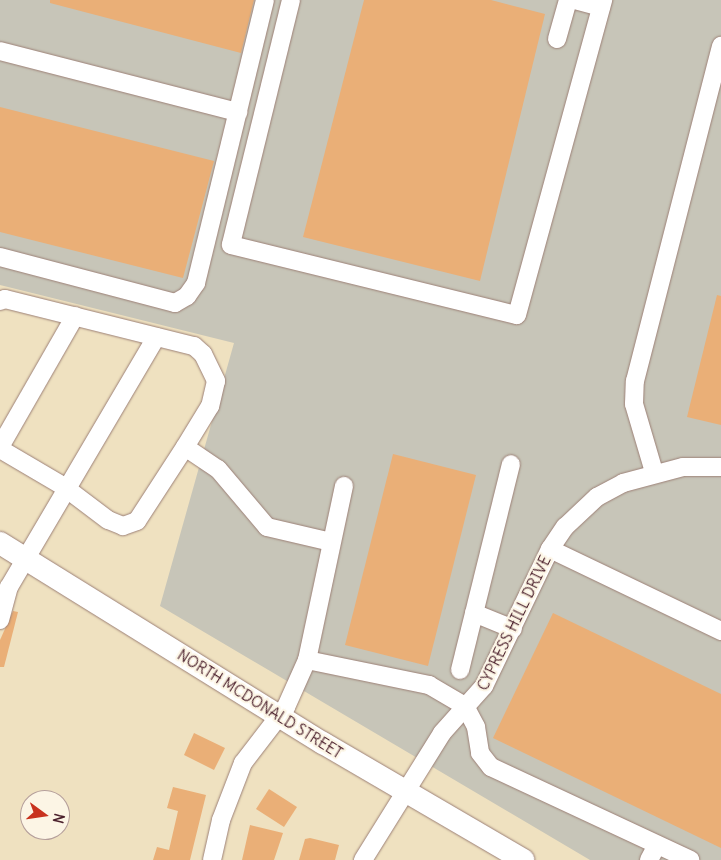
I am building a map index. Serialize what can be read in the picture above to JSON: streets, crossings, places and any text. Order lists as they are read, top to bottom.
{
  "streets": {
    "main road": ["NORTH MCDONALD STREET"],
    "street": ["CYPRESS HILL DRIVE"]
  },
  "crossings": [
    ["CYPRESS HILL DRIVE", "NORTH MCDONALD STREET"]
  ],
  "north": "right"
}
